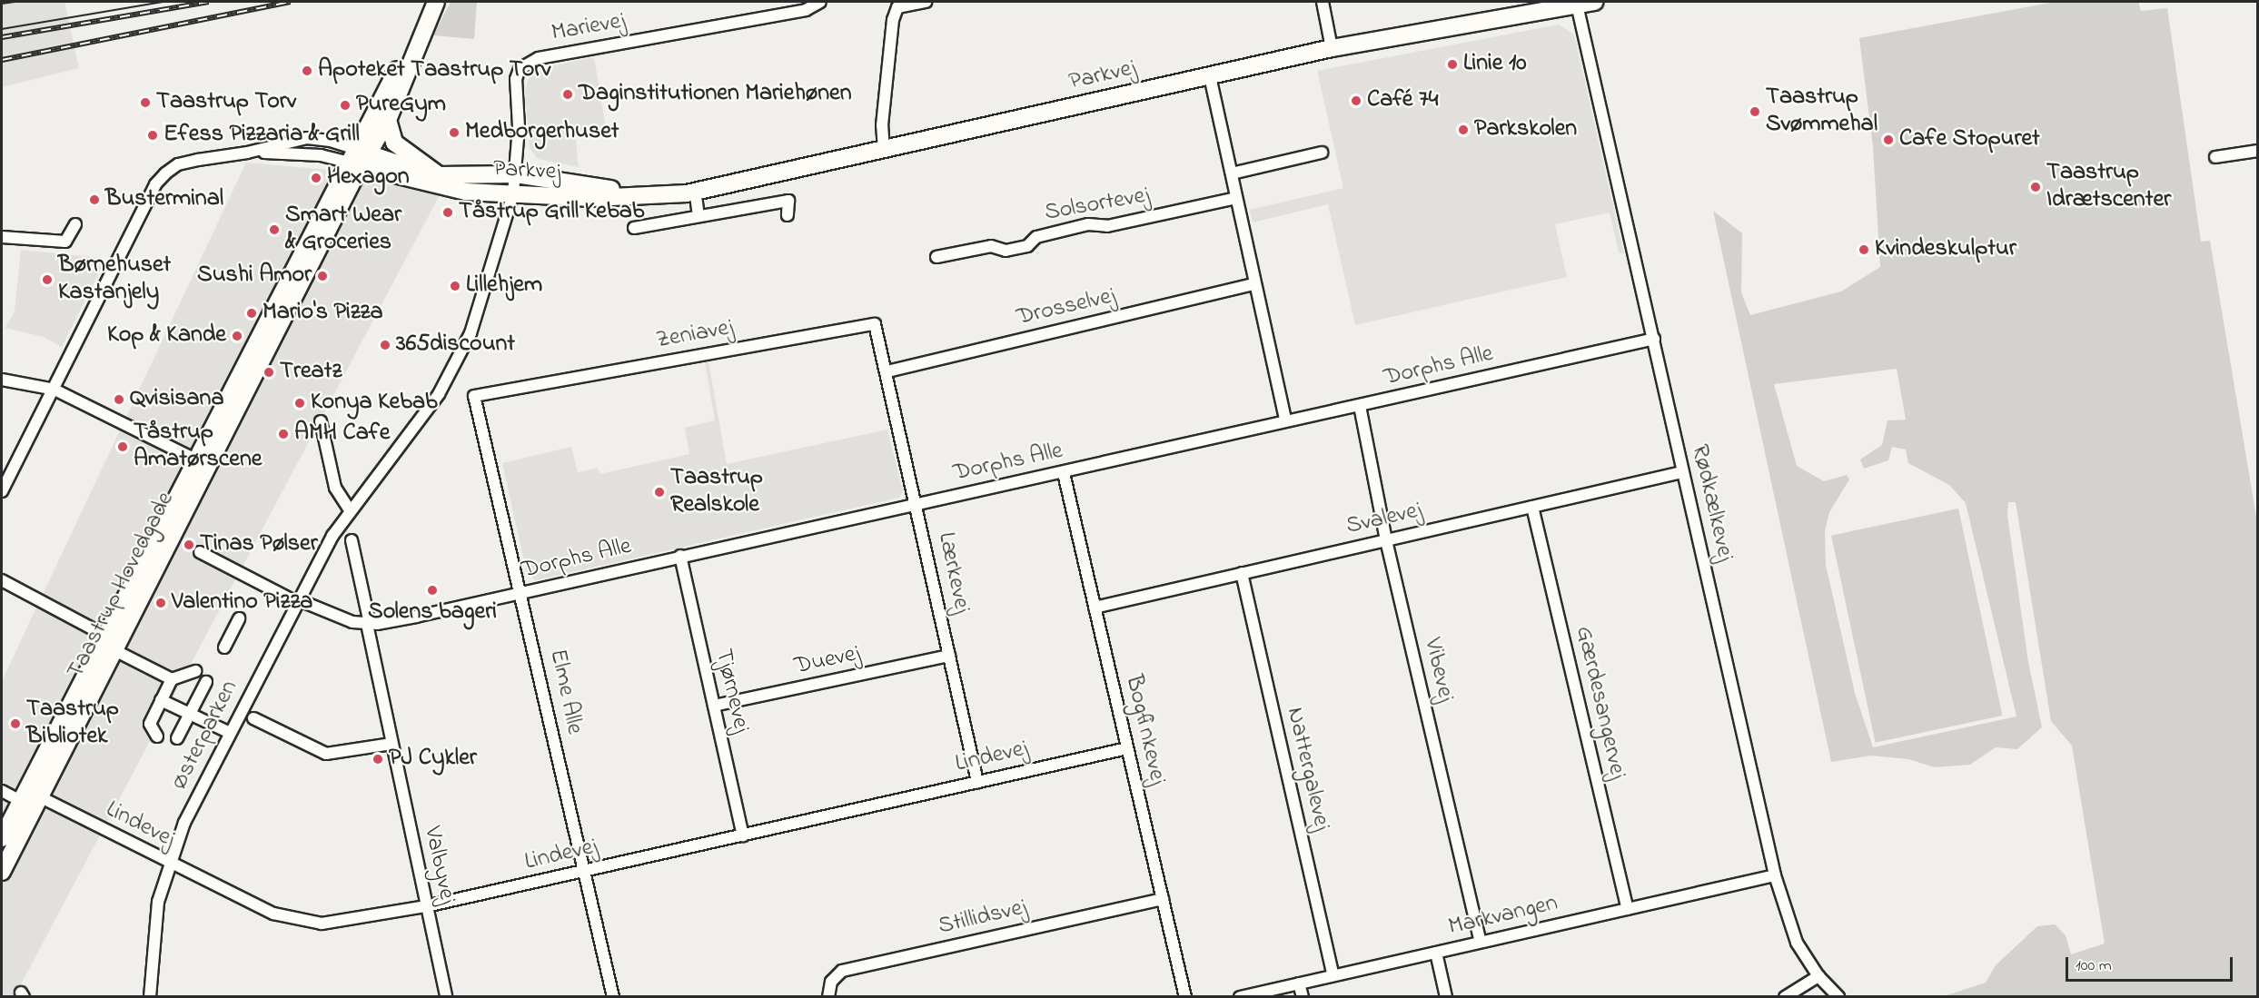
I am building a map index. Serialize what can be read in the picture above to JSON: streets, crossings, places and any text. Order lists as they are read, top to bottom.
{
  "streets": {
    "street": [
      "Marievej",
      "Parkvej",
      "Solsortevej",
      "Drosselvej",
      "Zeniavej",
      "Dorphs Alle",
      "Rødkælkevej",
      "Svalevej",
      "Lærkevej",
      "Taastrup Hovedgade",
      "Duevej",
      "Vibevej",
      "Tjørnevej",
      "Elme Alle",
      "Gærdesangervej",
      "Bogfinkevej",
      "Østerparken",
      "Lindevej",
      "Nattergalevej",
      "Valbyvej",
      "Markvangen",
      "Stillidsvej"
    ]
  },
  "crossings": [
    ["Marievej", "Parkvej"],
    ["Marievej", "Østerparken"],
    ["Parkvej", "Rødkælkevej"],
    ["Parkvej", "Taastrup Hovedgade"],
    ["Parkvej", "Østerparken"],
    ["Drosselvej", "Zeniavej"],
    ["Drosselvej", "Lærkevej"],
    ["Zeniavej", "Lærkevej"],
    ["Zeniavej", "Elme Alle"],
    ["Dorphs Alle", "Rødkælkevej"],
    ["Dorphs Alle", "Lærkevej"],
    ["Dorphs Alle", "Vibevej"],
    ["Dorphs Alle", "Tjørnevej"],
    ["Dorphs Alle", "Elme Alle"],
    ["Dorphs Alle", "Bogfinkevej"],
    ["Dorphs Alle", "Østerparken"],
    ["Dorphs Alle", "Valbyvej"],
    ["Rødkælkevej", "Svalevej"],
    ["Rødkælkevej", "Markvangen"],
    ["Svalevej", "Vibevej"],
    ["Svalevej", "Gærdesangervej"],
    ["Svalevej", "Bogfinkevej"],
    ["Svalevej", "Nattergalevej"],
    ["Lærkevej", "Duevej"],
    ["Lærkevej", "Lindevej"],
    ["Taastrup Hovedgade", "Lindevej"],
    ["Duevej", "Tjørnevej"],
    ["Vibevej", "Markvangen"],
    ["Tjørnevej", "Lindevej"],
    ["Elme Alle", "Lindevej"],
    ["Gærdesangervej", "Markvangen"],
    ["Bogfinkevej", "Lindevej"],
    ["Bogfinkevej", "Stillidsvej"],
    ["Østerparken", "Lindevej"],
    ["Lindevej", "Valbyvej"],
    ["Nattergalevej", "Markvangen"]
  ],
  "places": [
    "Linie 10",
    "Apoteket Taastrup Torv",
    "Daginstitutionen Mariehønen",
    "Café 74",
    "Taastrup Torv",
    "PureGym",
    "Taastrup Svømmehal",
    "Parkskolen",
    "Medborgerhuset",
    "Efess Pizzaria & Grill",
    "Cafe Stopuret",
    "Hexagon",
    "Taastrup Idrætscenter",
    "Busterminal",
    "Tåstrup Grill Kebab",
    "Smart Wear & Groceries",
    "Kvindeskulptur",
    "Sushi Amor",
    "Børnehuset Kastanjely",
    "Lillehjem",
    "Mario's Pizza",
    "Kop & Kande",
    "365discount",
    "Treatz",
    "Qvisisana",
    "Konya Kebab",
    "AMH Cafe",
    "Tåstrup Amatørscene",
    "Taastrup Realskole",
    "Tinas Pølser",
    "Solens bageri",
    "Valentino Pizza",
    "Taastrup Bibliotek",
    "PJ Cykler"
  ],
  "scale_bar": "100 m"
}
